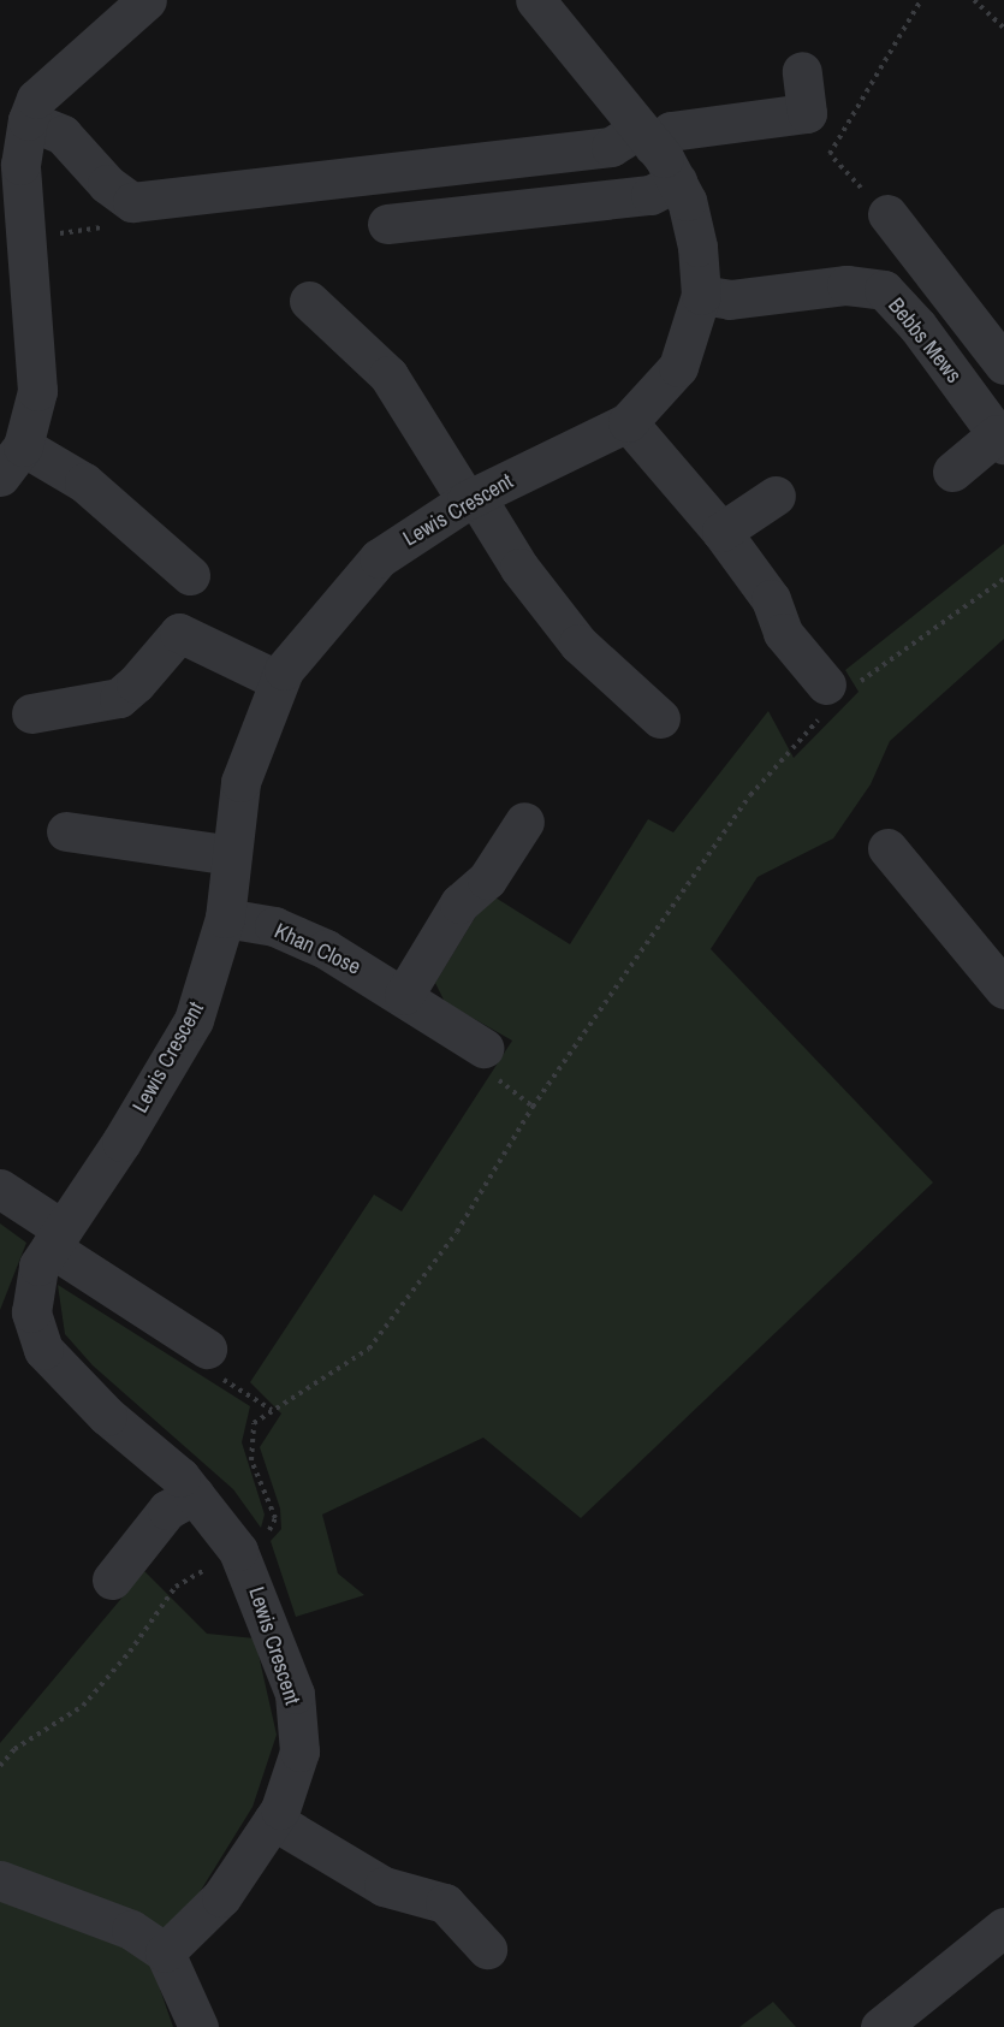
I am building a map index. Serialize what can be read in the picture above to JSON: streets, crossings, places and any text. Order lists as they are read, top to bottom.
{
  "streets": {
    "street": ["Bebbs Mews", "Lewis Crescent", "Khan Close"]
  },
  "crossings": [
    ["Bebbs Mews", "Lewis Crescent"],
    ["Lewis Crescent", "Khan Close"]
  ]
}
